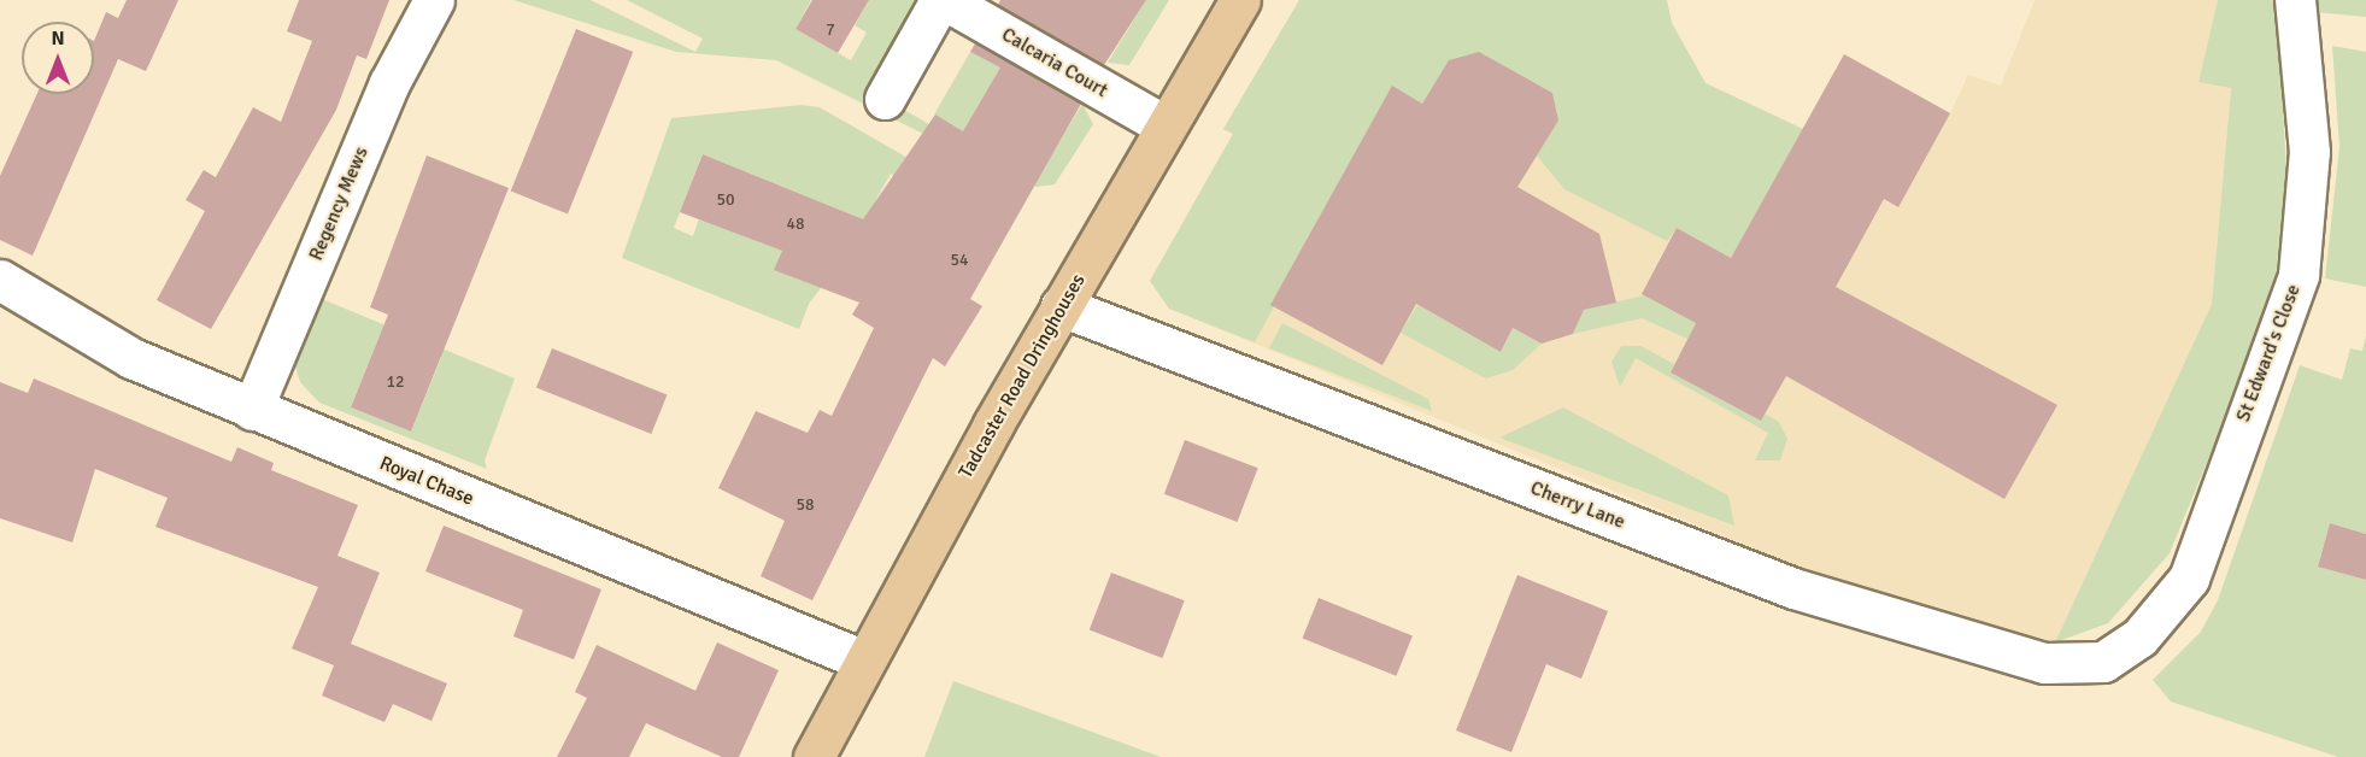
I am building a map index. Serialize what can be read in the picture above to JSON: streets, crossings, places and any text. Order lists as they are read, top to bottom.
{
  "streets": {
    "main road": ["Tadcaster Road Dringhouses"],
    "street": [
      "Calcaria Court",
      "Regency Mews",
      "St Edward's Close",
      "Royal Chase",
      "Cherry Lane"
    ]
  },
  "crossings": [
    ["Calcaria Court", "Tadcaster Road Dringhouses"],
    ["Regency Mews", "Royal Chase"],
    ["St Edward's Close", "Cherry Lane"],
    ["Tadcaster Road Dringhouses", "Royal Chase"],
    ["Tadcaster Road Dringhouses", "Cherry Lane"]
  ],
  "house_numbers": [
    "7",
    "50",
    "48",
    "54",
    "12",
    "58"
  ],
  "north": "top"
}
